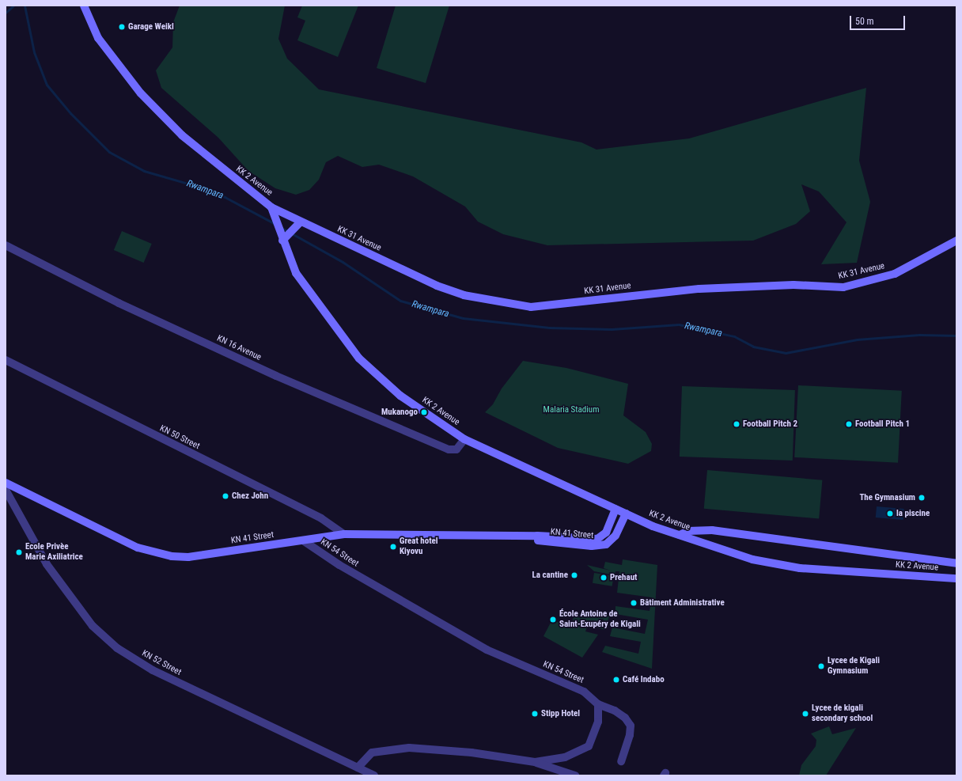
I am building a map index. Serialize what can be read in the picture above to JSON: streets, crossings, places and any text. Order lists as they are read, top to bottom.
{
  "streets": {
    "main road": ["KK 2 Avenue", "KK 31 Avenue", "KN 41 Street"],
    "street": [
      "KN 16 Avenue",
      "KN 50 Street",
      "KN 54 Street",
      "KN 52 Street"
    ]
  },
  "crossings": [
    ["KK 2 Avenue", "KK 31 Avenue"],
    ["KK 2 Avenue", "KN 16 Avenue"],
    ["KK 2 Avenue", "KN 41 Street"],
    ["KN 50 Street", "KN 41 Street"],
    ["KN 41 Street", "KN 54 Street"]
  ],
  "water": ["Rwampara"],
  "parks": ["Malaria Stadium"],
  "places": [
    "Garage Weikl",
    "Mukanogo",
    "Football Pitch 2",
    "Football Pitch 1",
    "Chez John",
    "The Gymnasium",
    "la piscine",
    "Great hotel Kiyovu",
    "Ecole Privèe Marie Axiliatrice",
    "La cantine",
    "Prehaut",
    "Bâtiment Administrative",
    "École Antoine de Saint-Exupéry de Kigali",
    "Lycee de Kigali Gymnasium",
    "Café Indabo",
    "Stipp Hotel",
    "Lycee de kigali secondary school"
  ],
  "scale_bar": "50 m"
}
